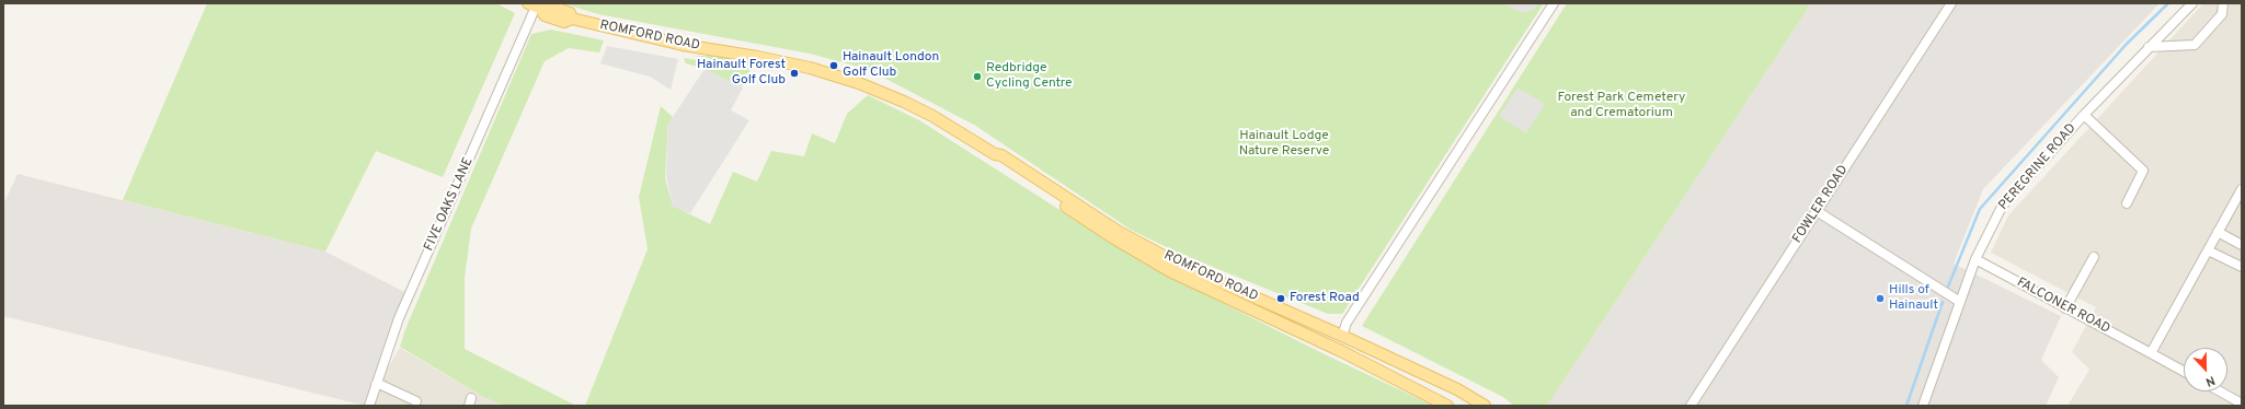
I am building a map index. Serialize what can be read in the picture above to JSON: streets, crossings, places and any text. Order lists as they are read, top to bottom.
{
  "streets": {
    "main road": ["ROMFORD ROAD"],
    "street": [
      "PEREGRINE ROAD",
      "FIVE OAKS LANE",
      "FOWLER ROAD",
      "FALCONER ROAD"
    ]
  },
  "crossings": [
    ["ROMFORD ROAD", "FIVE OAKS LANE"],
    ["PEREGRINE ROAD", "FALCONER ROAD"]
  ],
  "parks": ["Forest Park Cemetery and Crematorium", "Hainault Lodge Nature Reserve"],
  "places": [
    "Hainault London Golf Club",
    "Hainault Forest Golf Club",
    "Redbridge Cycling Centre",
    "Forest Road",
    "Hills of Hainault"
  ],
  "north": "bottom"
}
